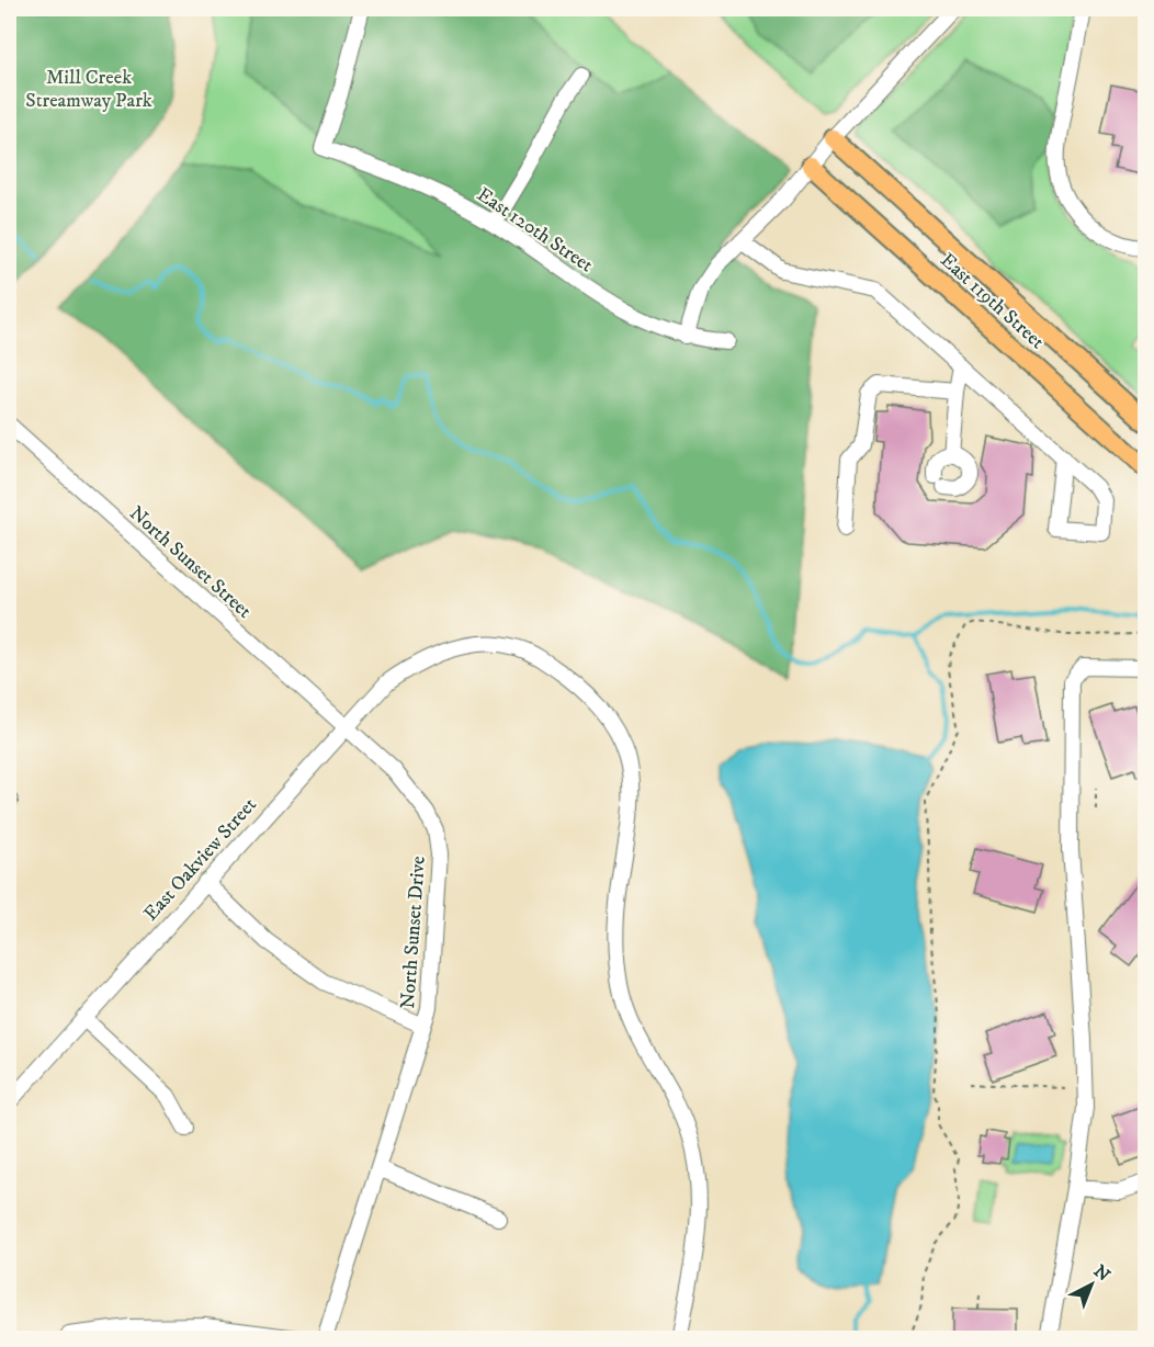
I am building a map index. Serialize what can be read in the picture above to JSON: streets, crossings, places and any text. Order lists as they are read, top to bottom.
{
  "streets": {
    "main road": ["East 119th Street"],
    "street": [
      "East 120th Street",
      "North Sunset Street",
      "East Oakview Street",
      "North Sunset Drive"
    ]
  },
  "crossings": [
    ["North Sunset Street", "East Oakview Street"],
    ["North Sunset Street", "North Sunset Drive"],
    ["East Oakview Street", "North Sunset Drive"]
  ],
  "parks": ["Mill Creek Streamway Park"],
  "north": "top right"
}
